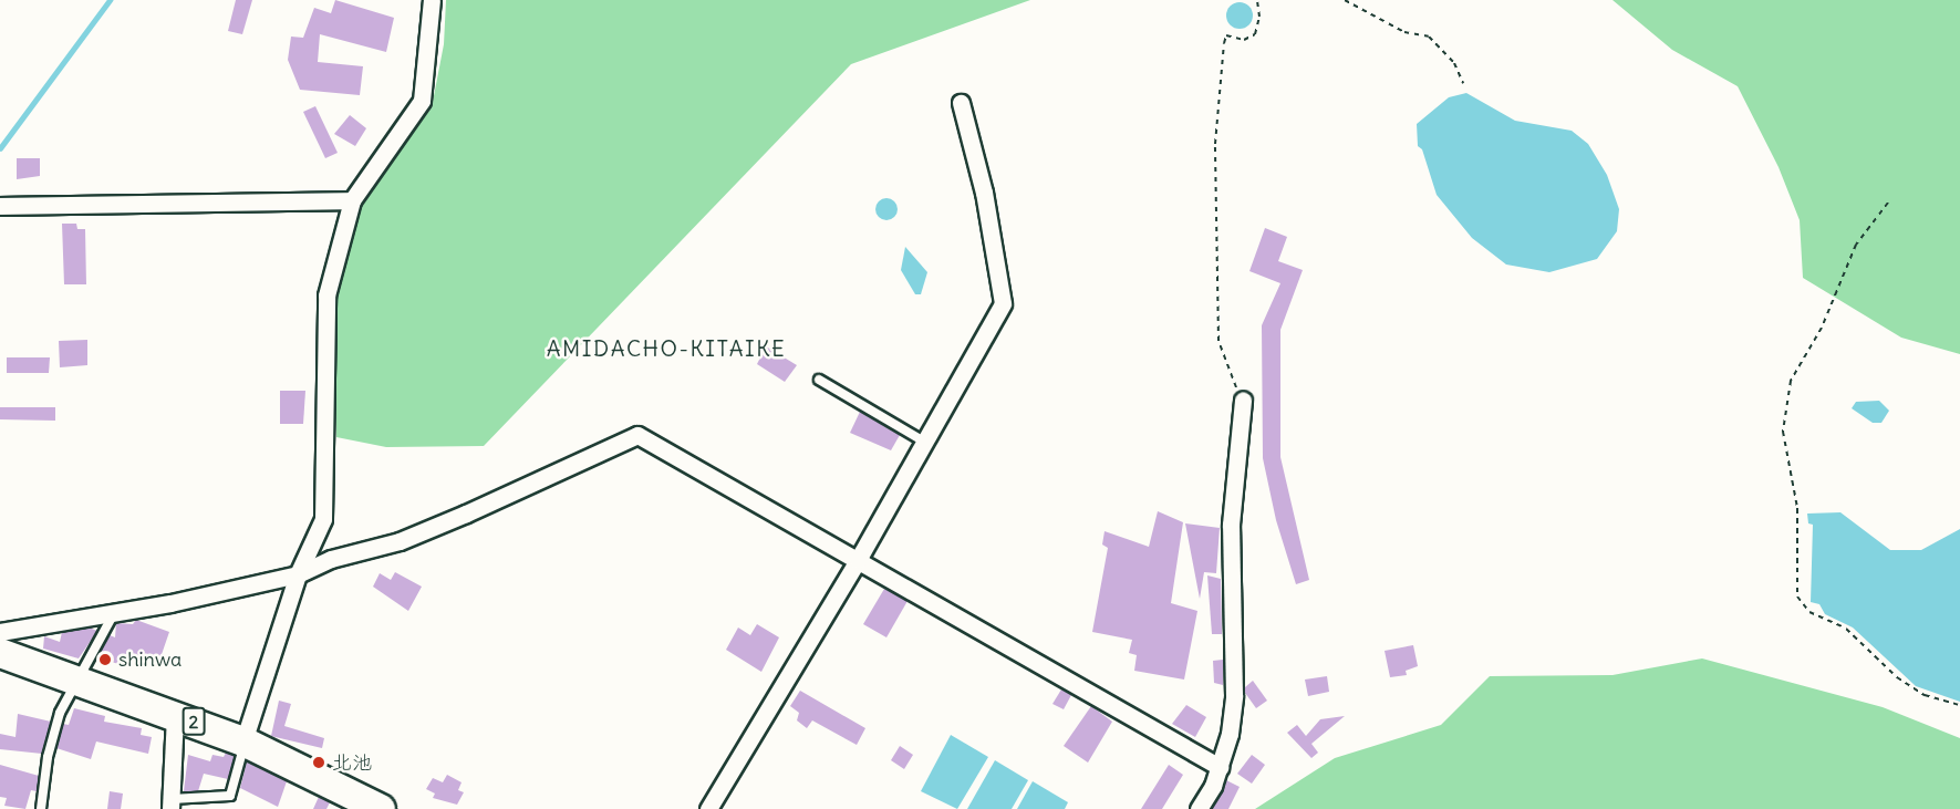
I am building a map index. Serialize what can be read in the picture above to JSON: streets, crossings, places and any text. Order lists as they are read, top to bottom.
{
  "streets": {
    "highway": ["2"]
  },
  "districts": ["AMIDACHO-KITAIKE"],
  "places": ["shinwa", "北池"]
}
